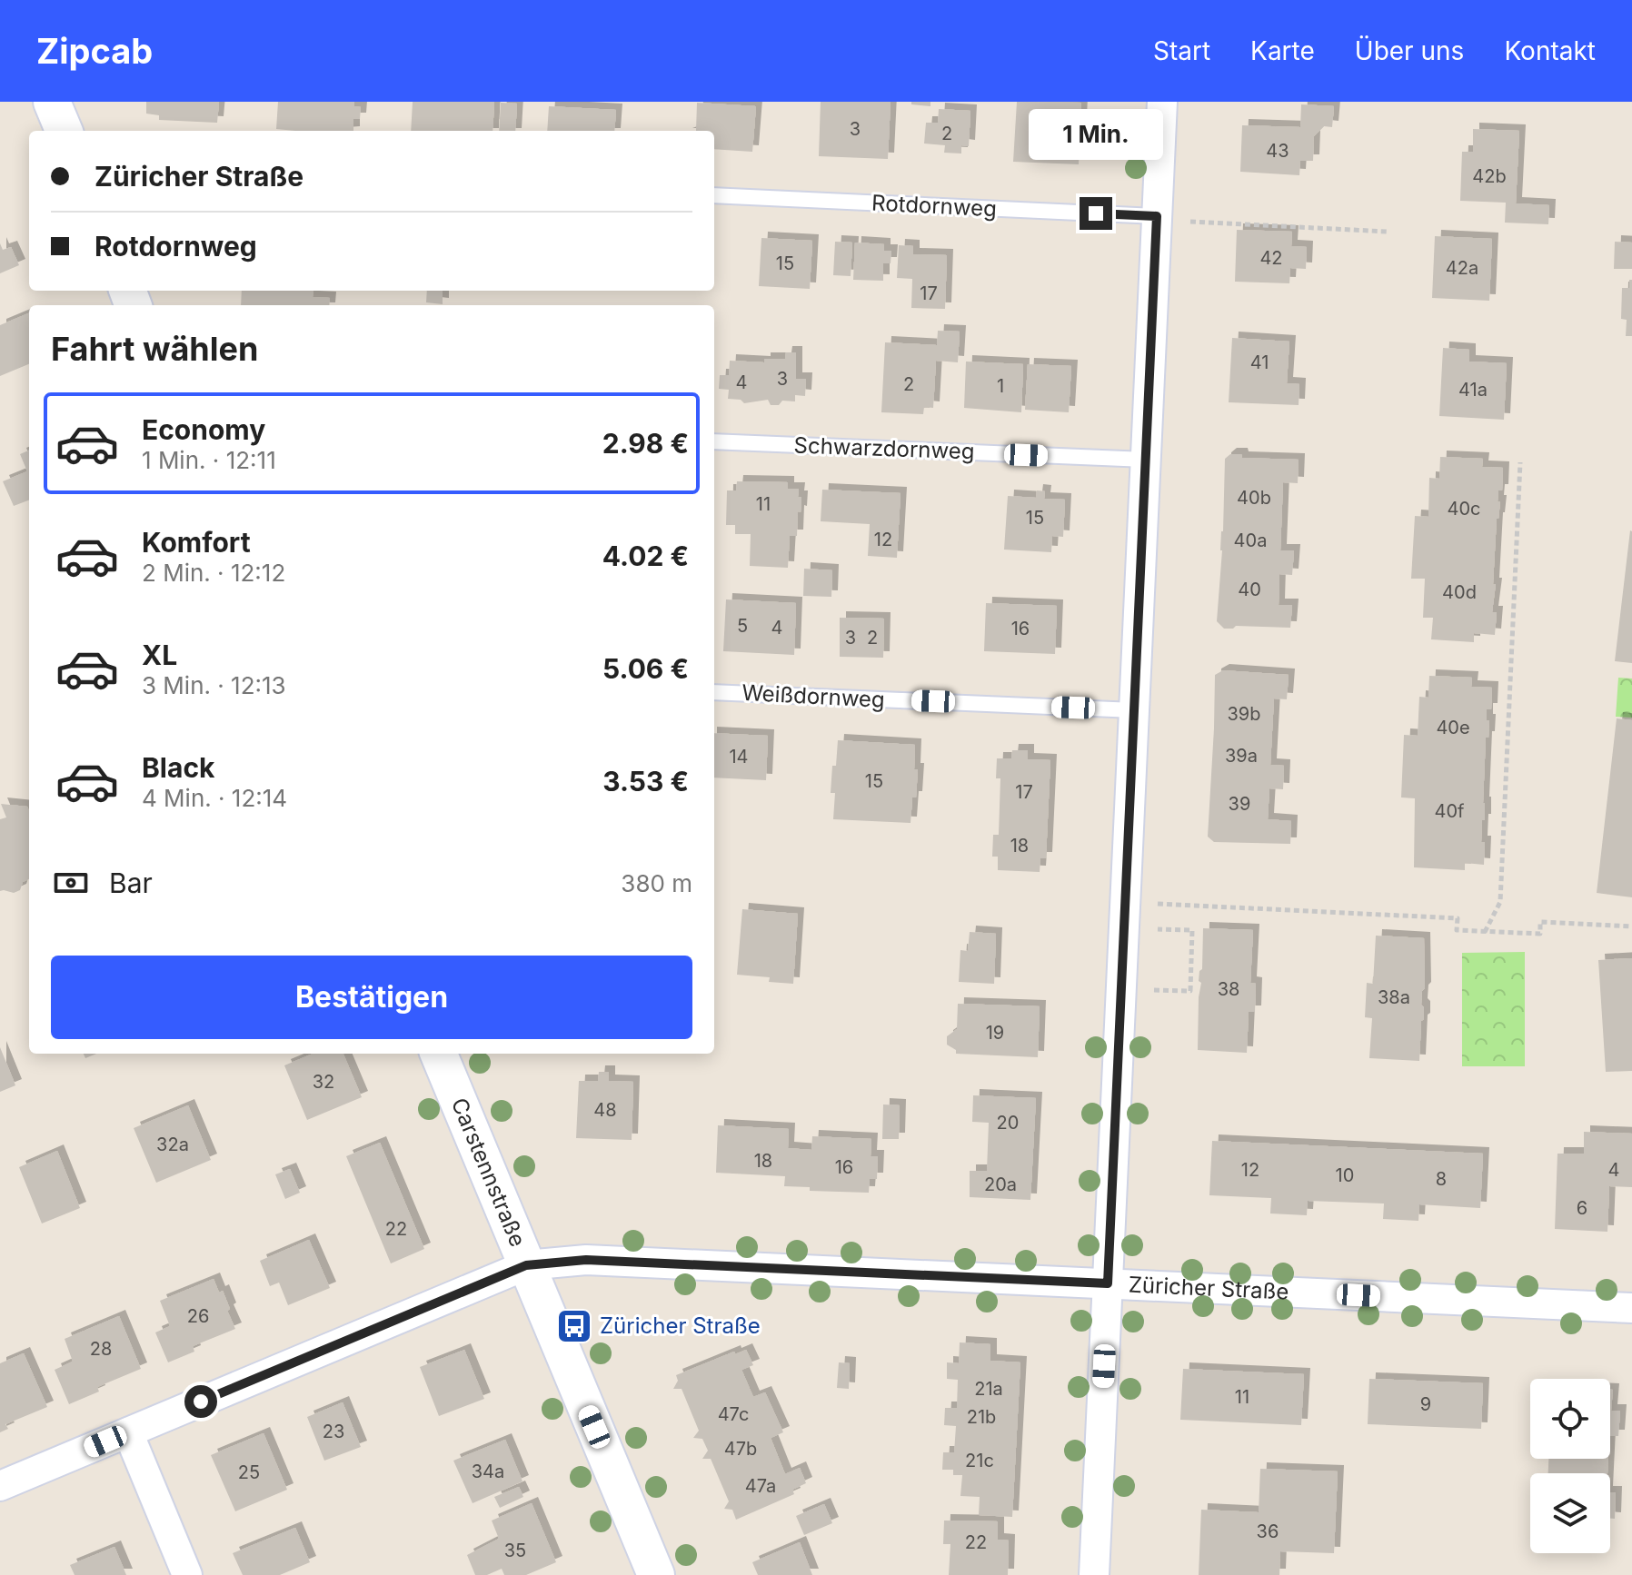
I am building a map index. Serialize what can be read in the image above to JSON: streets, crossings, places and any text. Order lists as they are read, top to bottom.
{
  "streets": {
    "street": ["Carstennstraße", "Züricher Straße"],
    "lane": ["Rotdornweg", "Schwarzdornweg", "Weißdornweg"]
  },
  "crossings": [
    ["Carstennstraße", "Züricher Straße"]
  ],
  "places": {
    "bus stop": ["Züricher Straße"]
  },
  "house_numbers": [
    "3",
    "2",
    "43",
    "42b",
    "42",
    "15",
    "42a",
    "17",
    "41",
    "3",
    "4",
    "2",
    "1",
    "41a",
    "40b",
    "11",
    "40c",
    "15",
    "12",
    "40a",
    "40",
    "40d",
    "5",
    "4",
    "16",
    "3",
    "2",
    "39b",
    "40e",
    "39a",
    "14",
    "15",
    "17",
    "39",
    "40f",
    "18",
    "38",
    "38a",
    "19",
    "32",
    "48",
    "20",
    "32a",
    "18",
    "16",
    "12",
    "4",
    "10",
    "8",
    "20a",
    "6",
    "22",
    "26",
    "28",
    "21a",
    "11",
    "9",
    "47c",
    "21b",
    "23",
    "47b",
    "21c",
    "34a",
    "25",
    "47a",
    "36",
    "22",
    "35"
  ],
  "page": {
    "header": "Zipcab",
    "nav": [
      "Start",
      "Karte",
      "Über uns",
      "Kontakt"
    ],
    "bubble": "1 Min.",
    "banner": ["Züricher Straße", "Rotdornweg"],
    "heading": "Fahrt wählen",
    "list": [
      {
        "name": "Economy",
        "note": "1 Min. · 12:11",
        "value": "2.98 €"
      },
      {
        "name": "Komfort",
        "note": "2 Min. · 12:12",
        "value": "4.02 €"
      },
      {
        "name": "XL",
        "note": "3 Min. · 12:13",
        "value": "5.06 €"
      },
      {
        "name": "Black",
        "note": "4 Min. · 12:14",
        "value": "3.53 €"
      }
    ],
    "pay": ["Bar", "380 m"],
    "buttons": "Bestätigen"
  }
}
